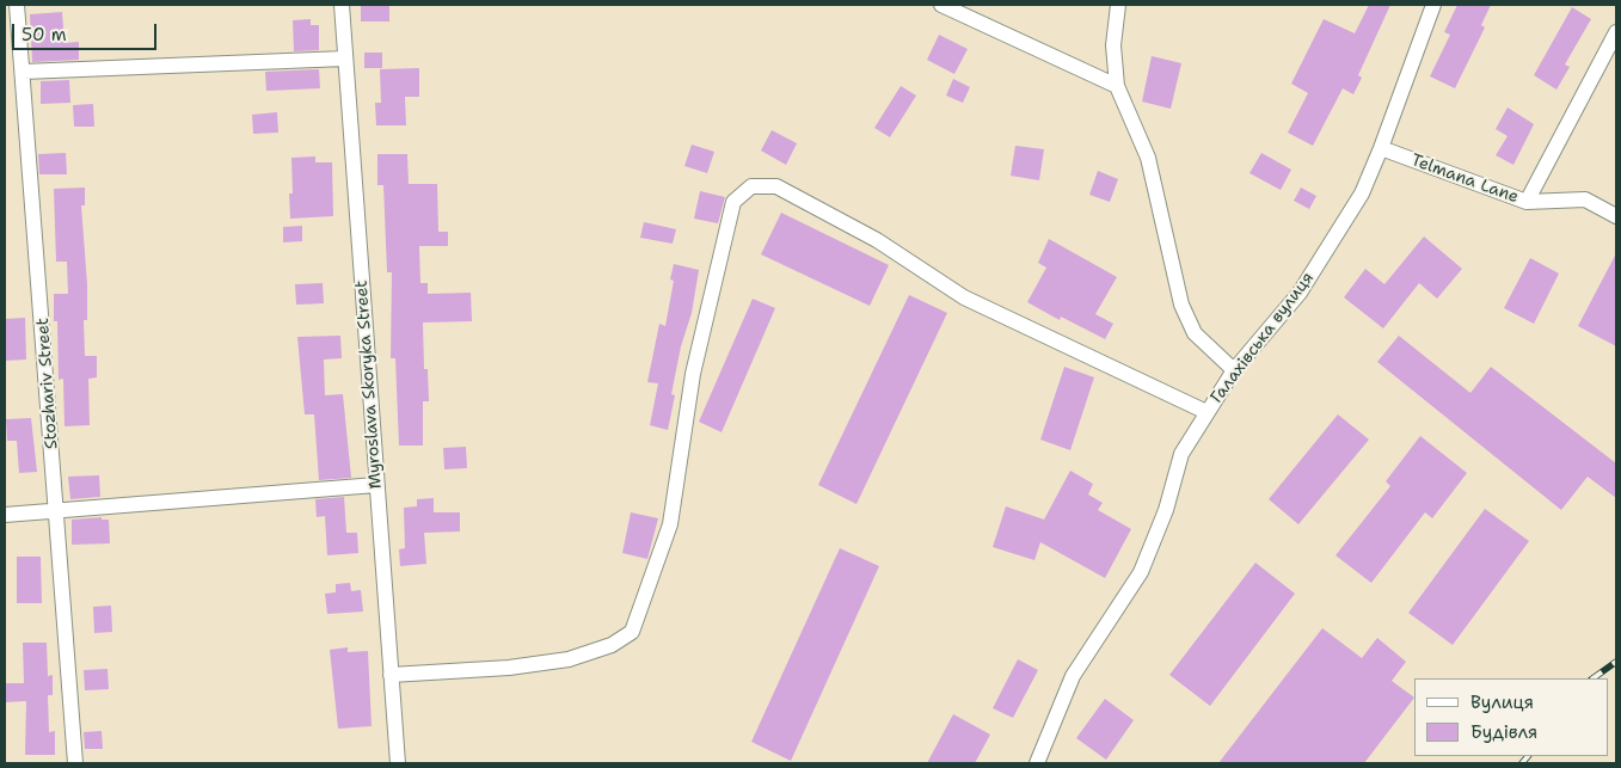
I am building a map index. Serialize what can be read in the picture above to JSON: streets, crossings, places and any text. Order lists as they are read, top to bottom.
{
  "streets": {
    "street": [
      "Telmana Lane",
      "Галахівська вулиця",
      "Stozhariv Street",
      "Myroslava Skoryka Street"
    ]
  },
  "crossings": [
    ["Telmana Lane", "Галахівська вулиця"]
  ],
  "legend": ["Вулиця", "Будівля"],
  "scale_bar": "50 m"
}
